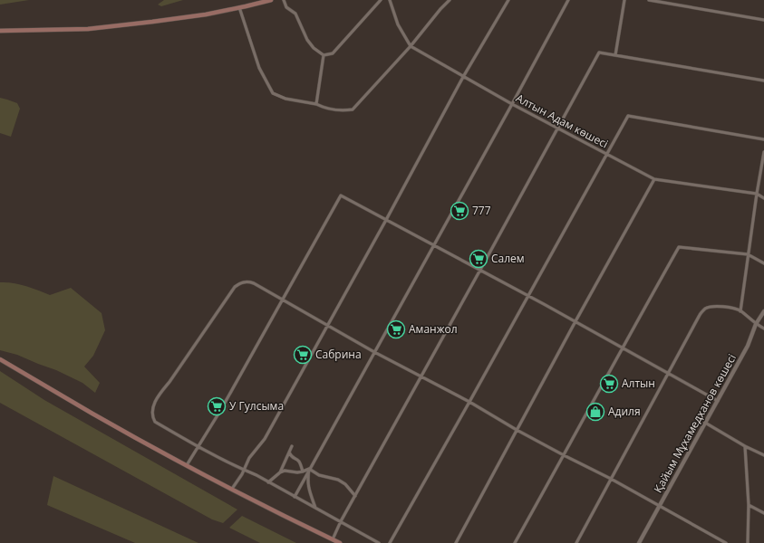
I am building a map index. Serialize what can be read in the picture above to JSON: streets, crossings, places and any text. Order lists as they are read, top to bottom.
{
  "streets": {
    "street": ["Алтын Адам көшесі", "Қайым Мұхамедханов көшесі"]
  },
  "places": {
    "supermarket": [
      "777",
      "Салем",
      "Аманжол",
      "Сабрина",
      "Алтын",
      "У Гулсыма"
    ],
    "shop": ["Адиля"]
  }
}
